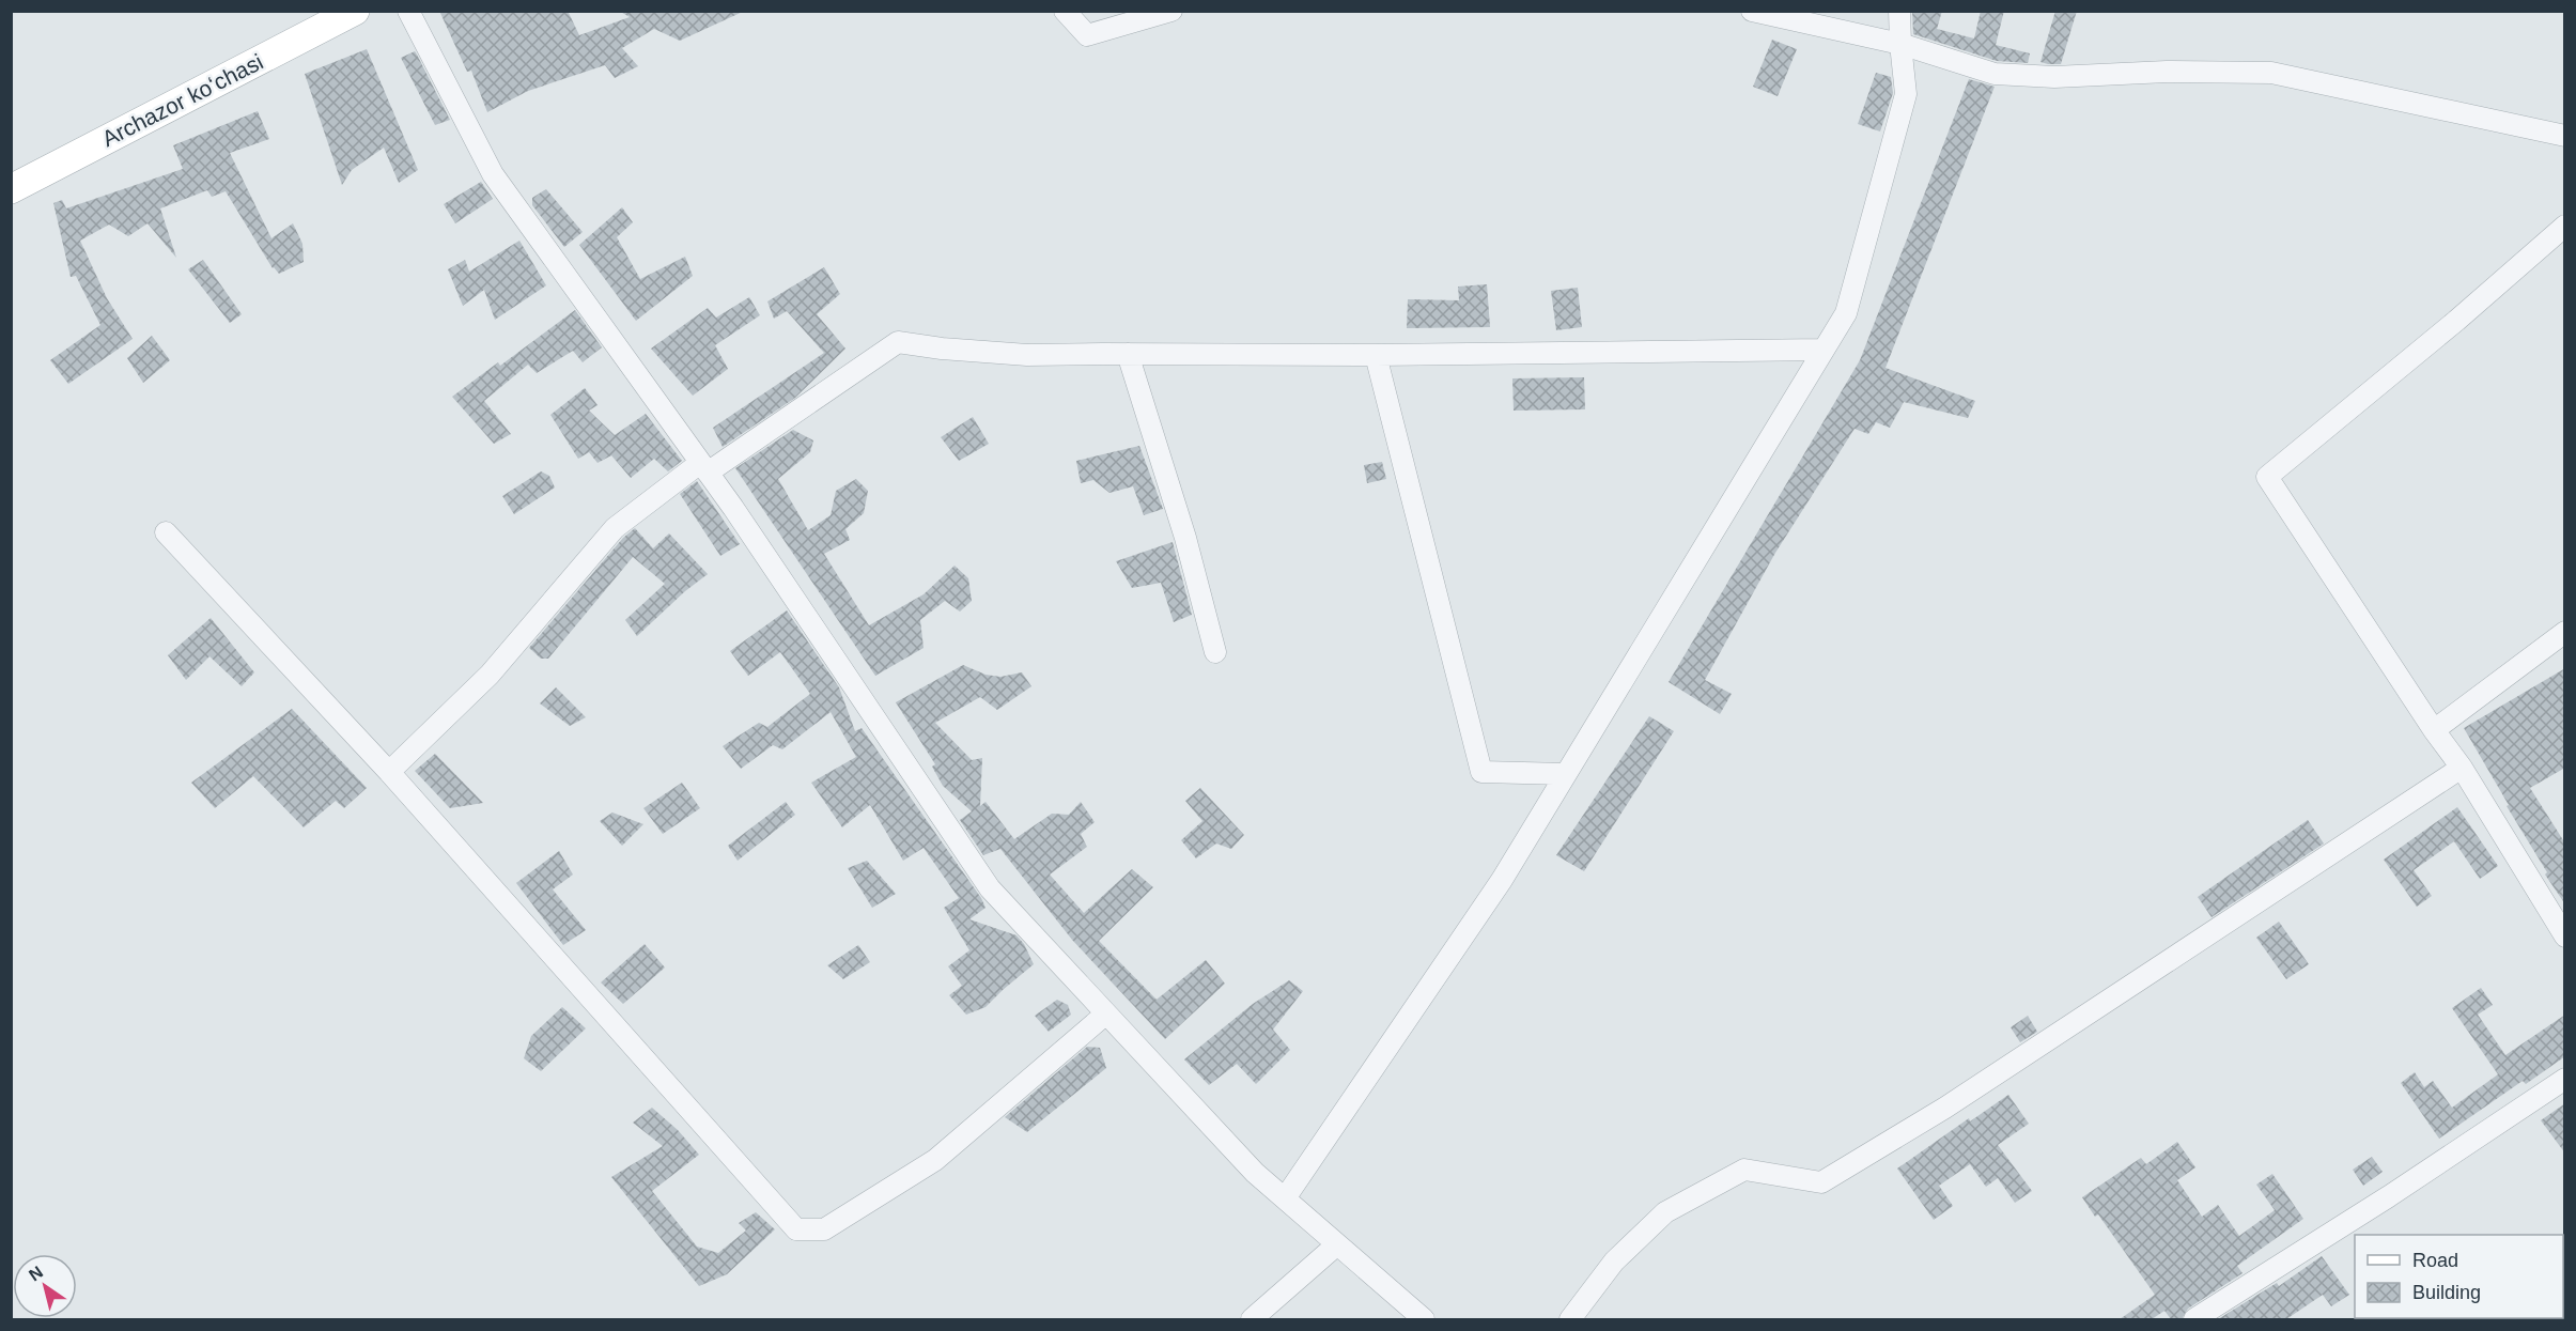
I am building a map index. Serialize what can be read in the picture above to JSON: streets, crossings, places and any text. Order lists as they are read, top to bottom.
{
  "streets": {
    "street": ["Archazor koʻchasi"]
  },
  "legend": ["Road", "Building"],
  "north": "top left"
}
